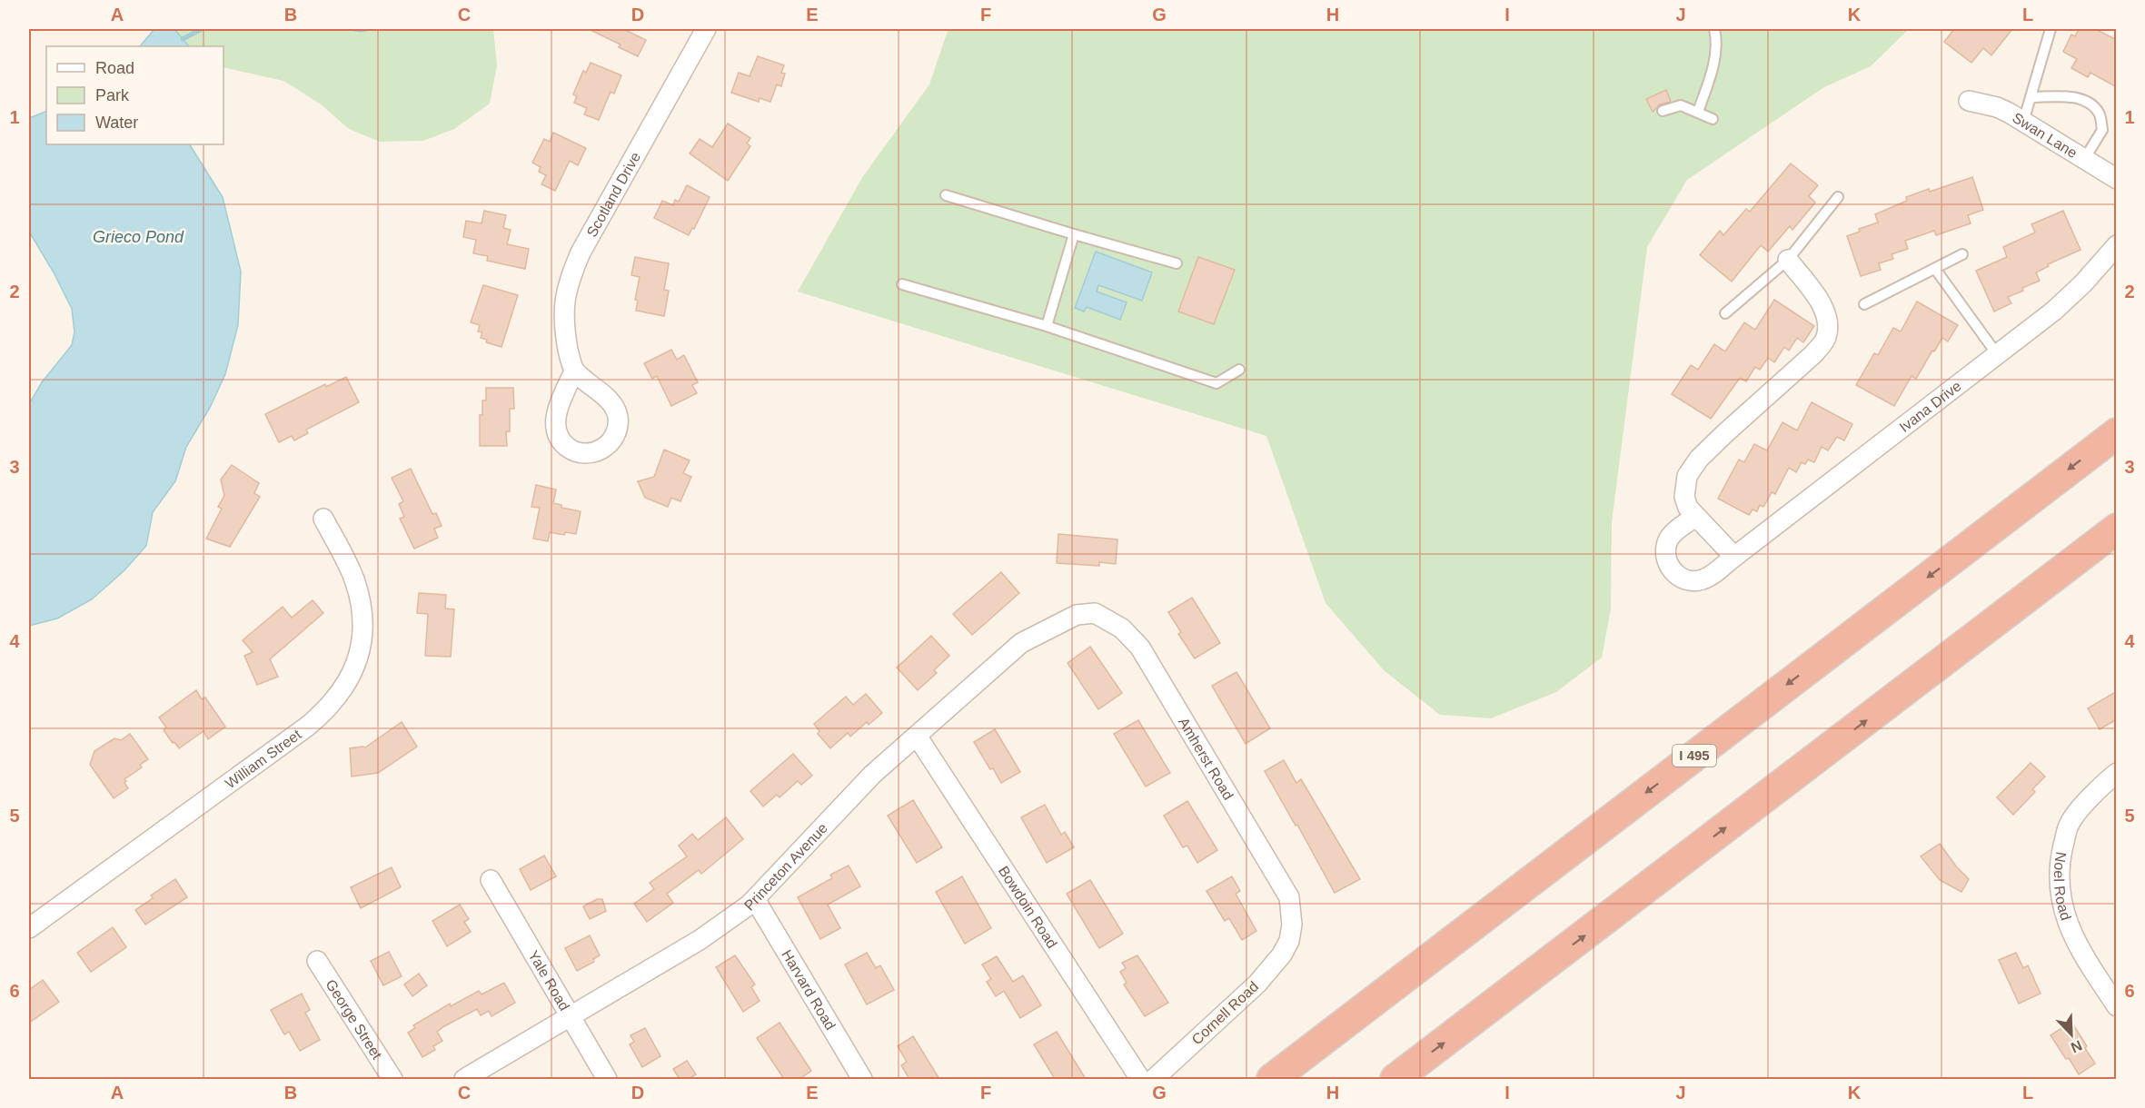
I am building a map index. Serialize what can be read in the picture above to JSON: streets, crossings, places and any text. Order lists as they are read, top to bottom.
{
  "streets": {
    "highway": ["I 495"],
    "street": [
      "Swan Lane",
      "Scotland Drive",
      "Ivana Drive",
      "William Street",
      "Amherst Road",
      "Princeton Avenue",
      "Noel Road",
      "Bowdoin Road",
      "Yale Road",
      "Harvard Road",
      "Cornell Road",
      "George Street"
    ]
  },
  "crossings": [
    ["Amherst Road", "Princeton Avenue"],
    ["Amherst Road", "Cornell Road"],
    ["Princeton Avenue", "Bowdoin Road"],
    ["Princeton Avenue", "Yale Road"],
    ["Princeton Avenue", "Harvard Road"]
  ],
  "water": ["Grieco Pond"],
  "legend": ["Road", "Park", "Water"],
  "north": "bottom right",
  "grid": {
    "columns": [
      "A",
      "B",
      "C",
      "D",
      "E",
      "F",
      "G",
      "H",
      "I",
      "J",
      "K",
      "L"
    ],
    "rows": [
      "1",
      "2",
      "3",
      "4",
      "5",
      "6"
    ]
  }
}
